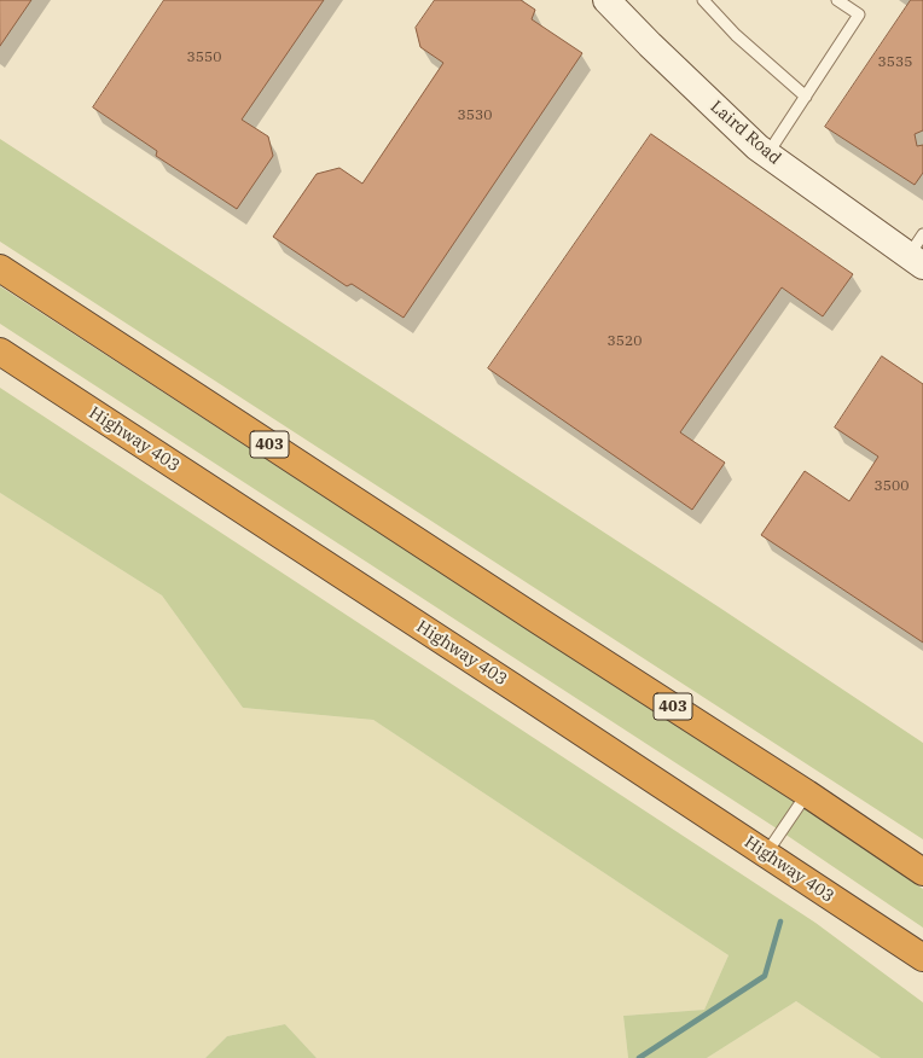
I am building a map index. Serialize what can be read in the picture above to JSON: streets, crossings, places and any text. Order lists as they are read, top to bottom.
{
  "streets": {
    "highway": ["Highway 403", "403"],
    "street": ["Laird Road"]
  },
  "house_numbers": [
    "3550",
    "3535",
    "3530",
    "3520",
    "3500"
  ]
}
